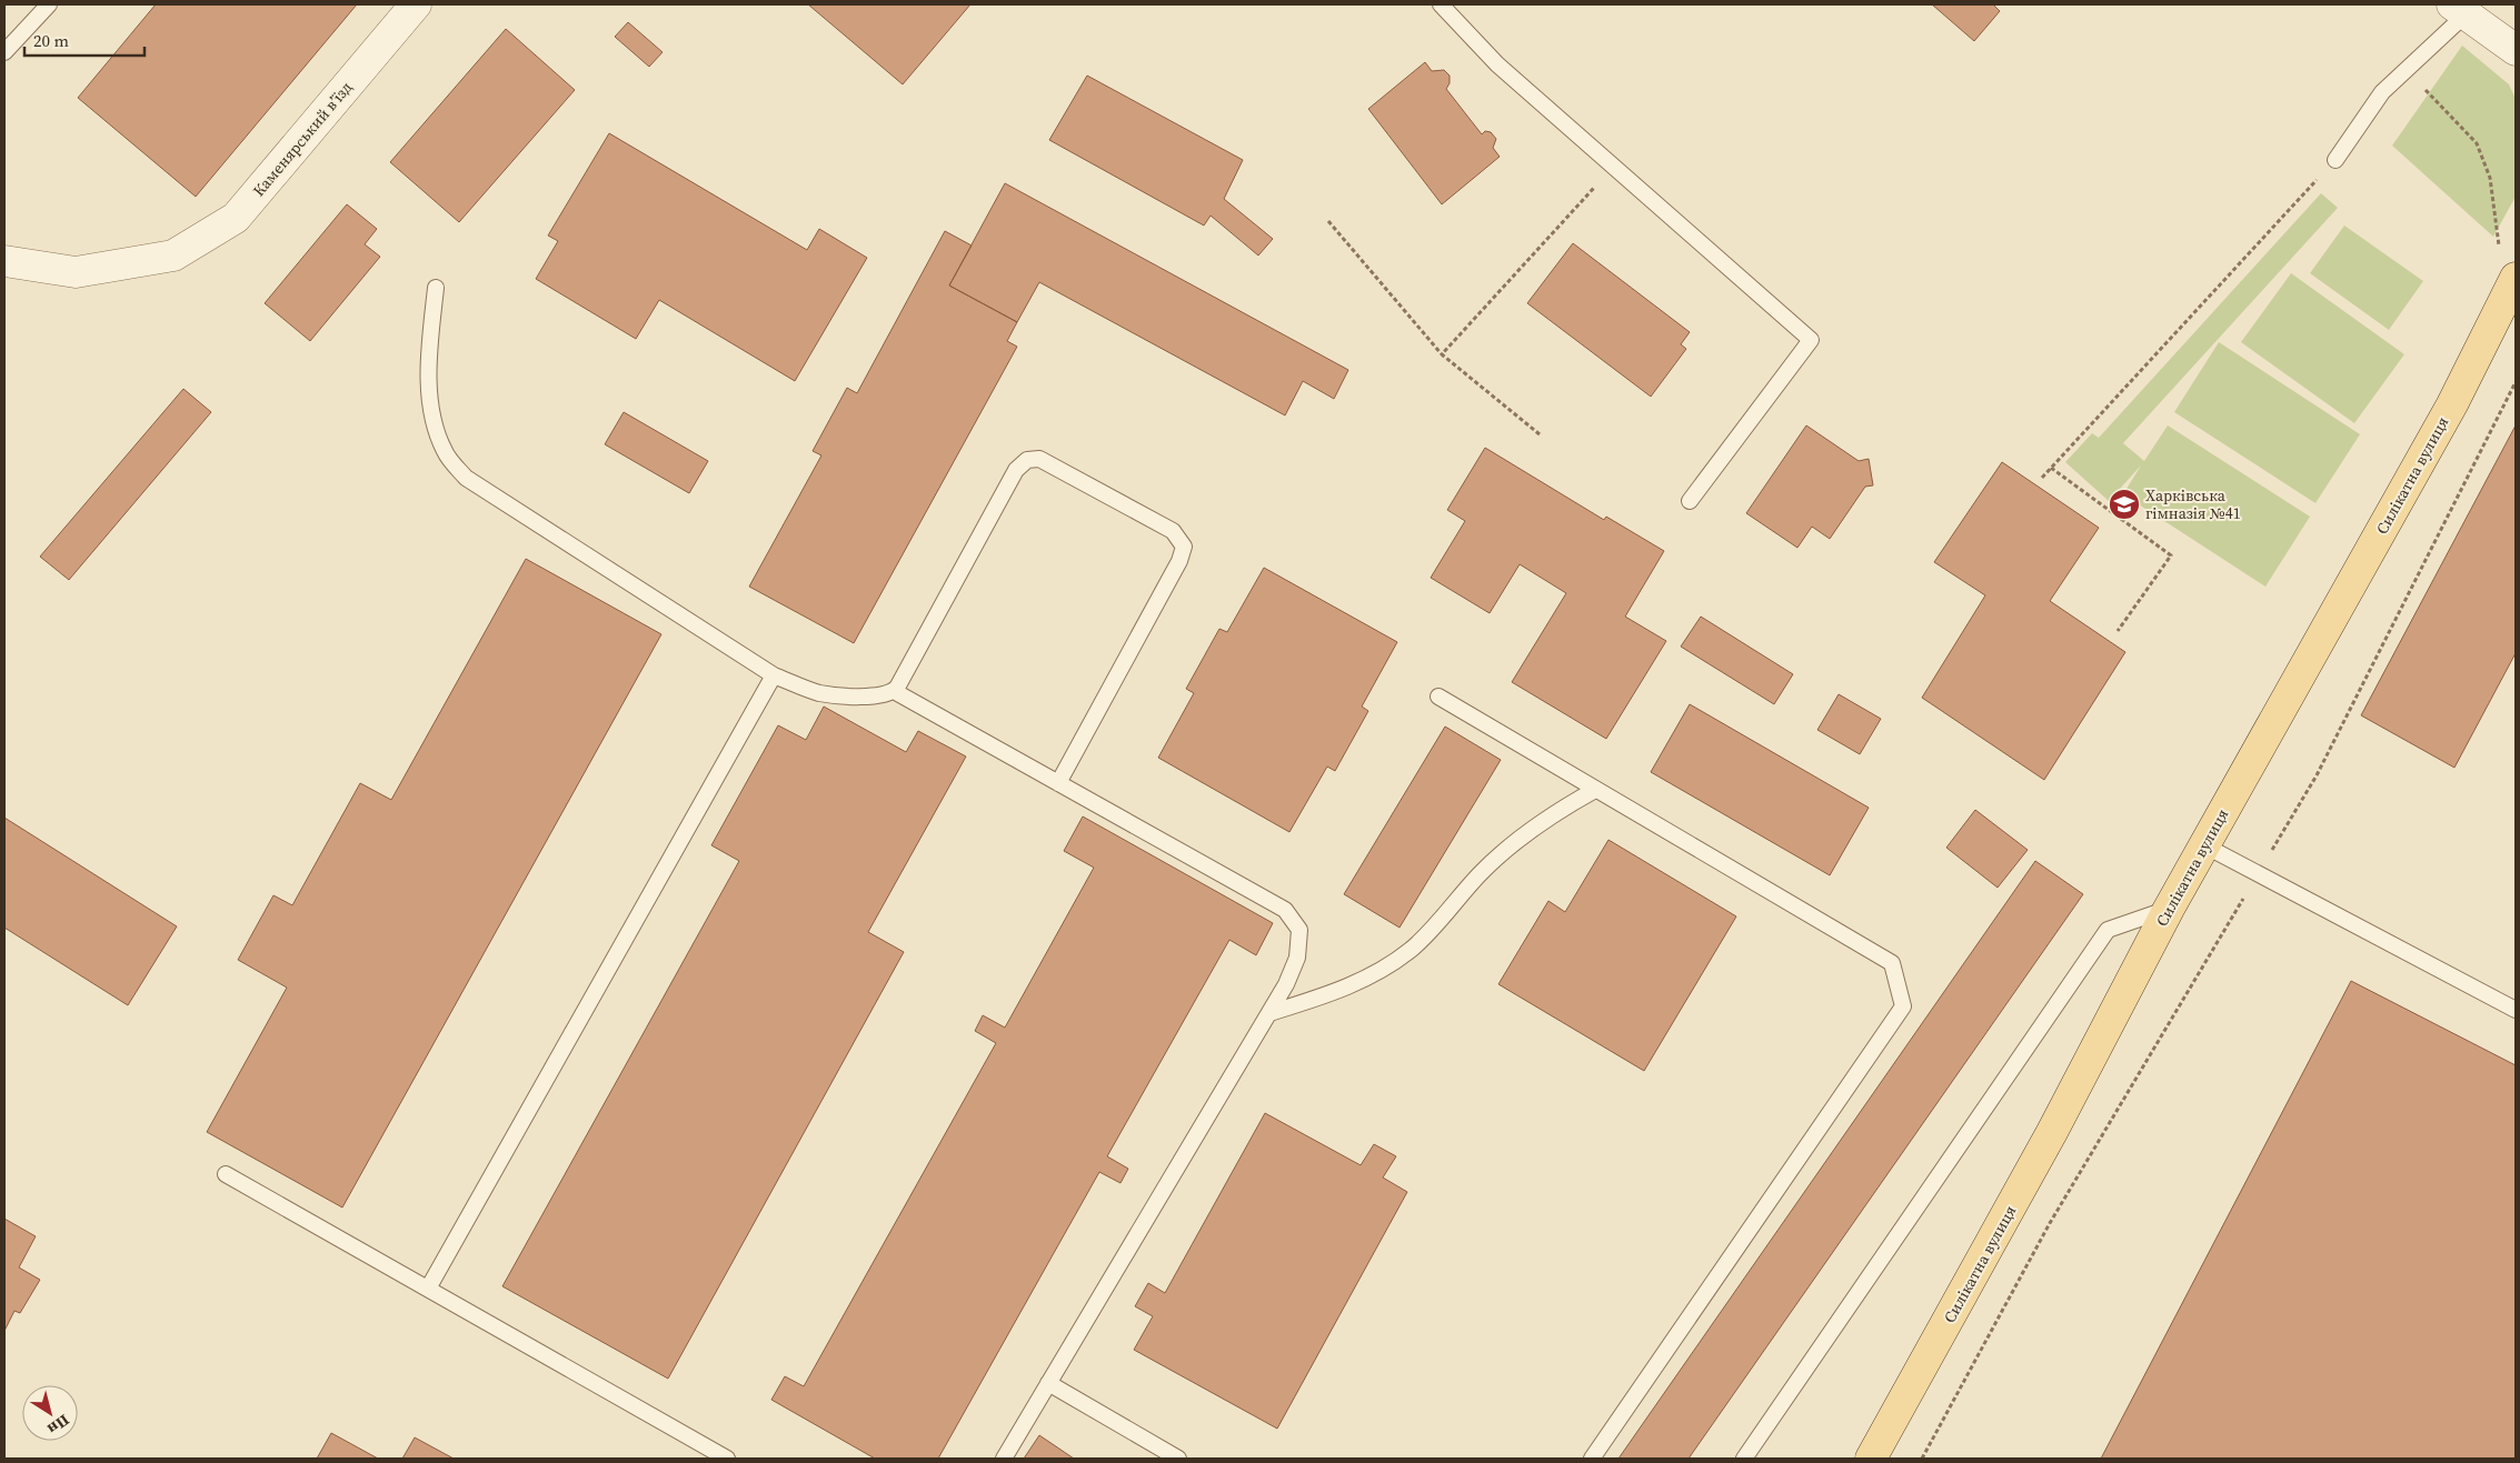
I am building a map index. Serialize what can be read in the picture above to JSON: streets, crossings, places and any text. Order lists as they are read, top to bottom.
{
  "streets": {
    "main road": ["Силікатна вулиця"],
    "street": ["Каменярський в’їзд"]
  },
  "places": {
    "school or university": ["Харківська гімназія №41"]
  },
  "scale_bar": "20 m",
  "north": "bottom right"
}
